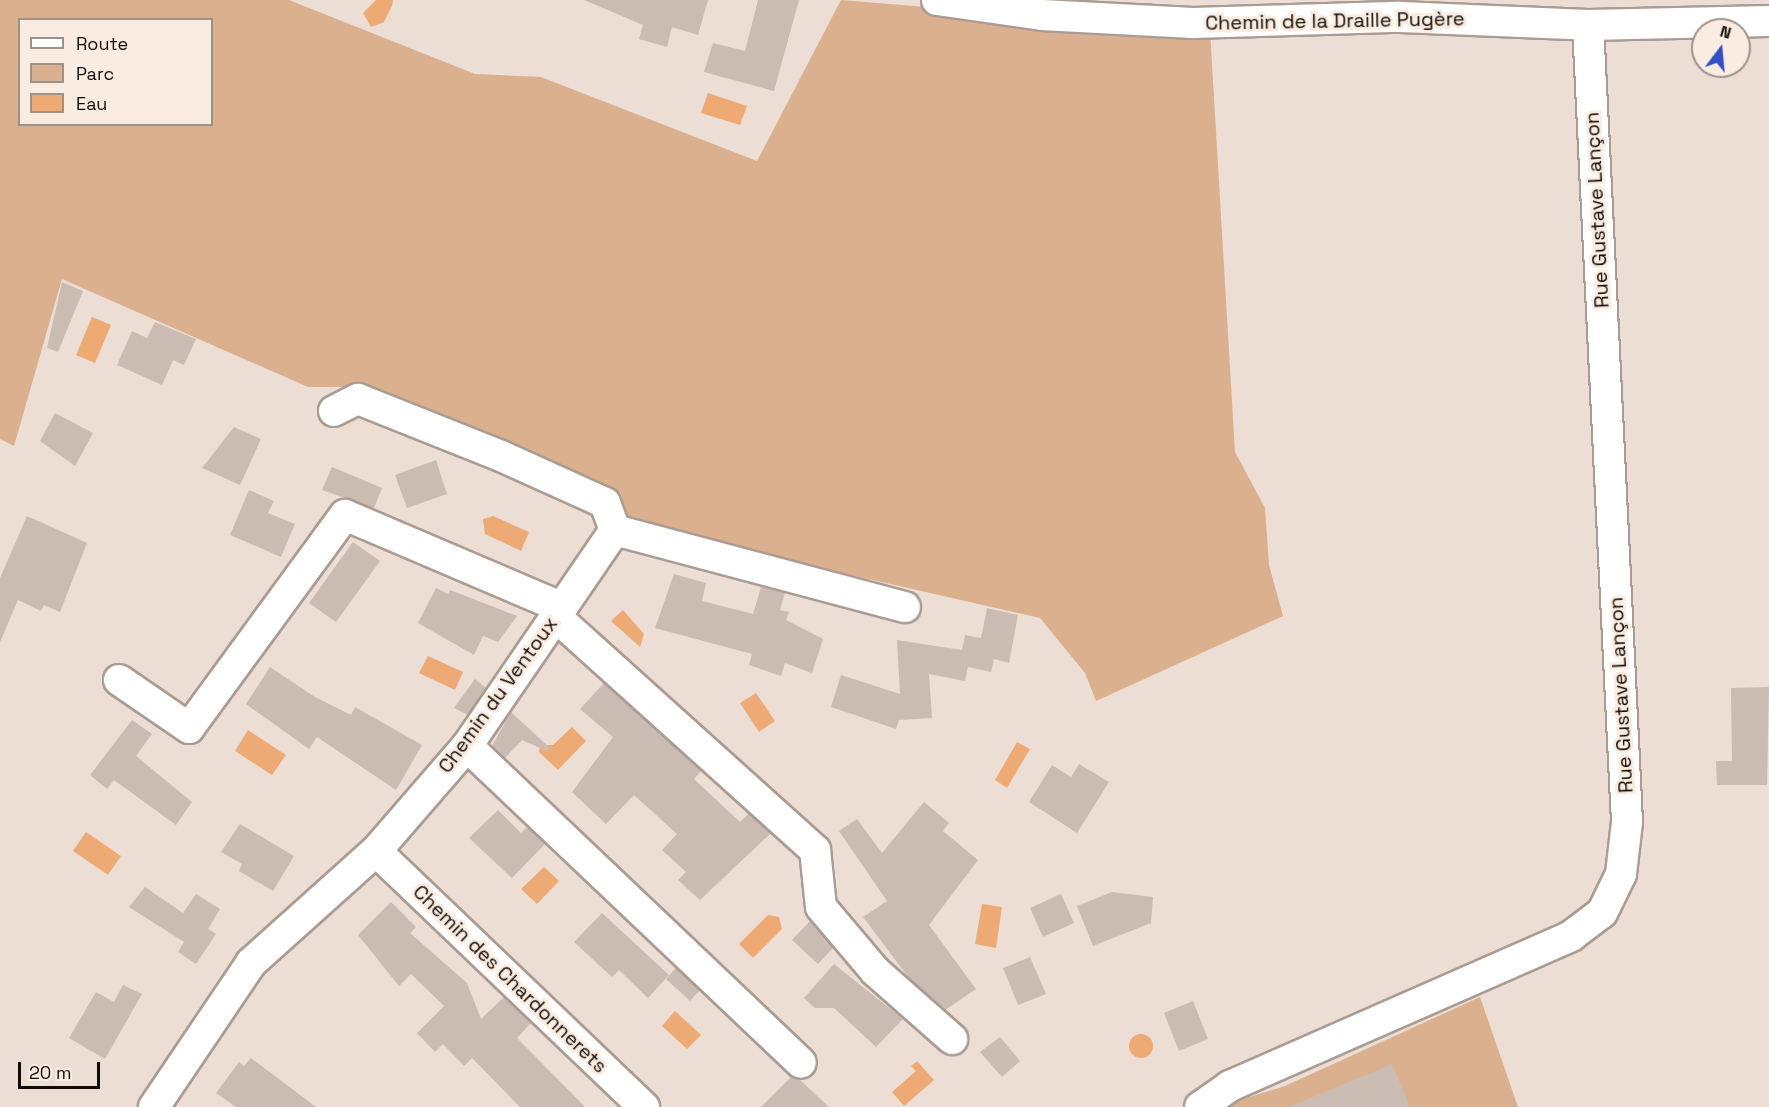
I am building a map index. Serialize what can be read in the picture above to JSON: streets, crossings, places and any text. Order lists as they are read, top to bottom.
{
  "streets": {
    "street": [
      "Chemin de la Draille Pugère",
      "Rue Gustave Lançon",
      "Chemin du Ventoux",
      "Chemin des Chardonnerets"
    ]
  },
  "crossings": [
    ["Chemin de la Draille Pugère", "Rue Gustave Lançon"],
    ["Chemin du Ventoux", "Chemin des Chardonnerets"]
  ],
  "legend": ["Route", "Parc", "Eau"],
  "scale_bar": "20 m",
  "north": "top"
}
